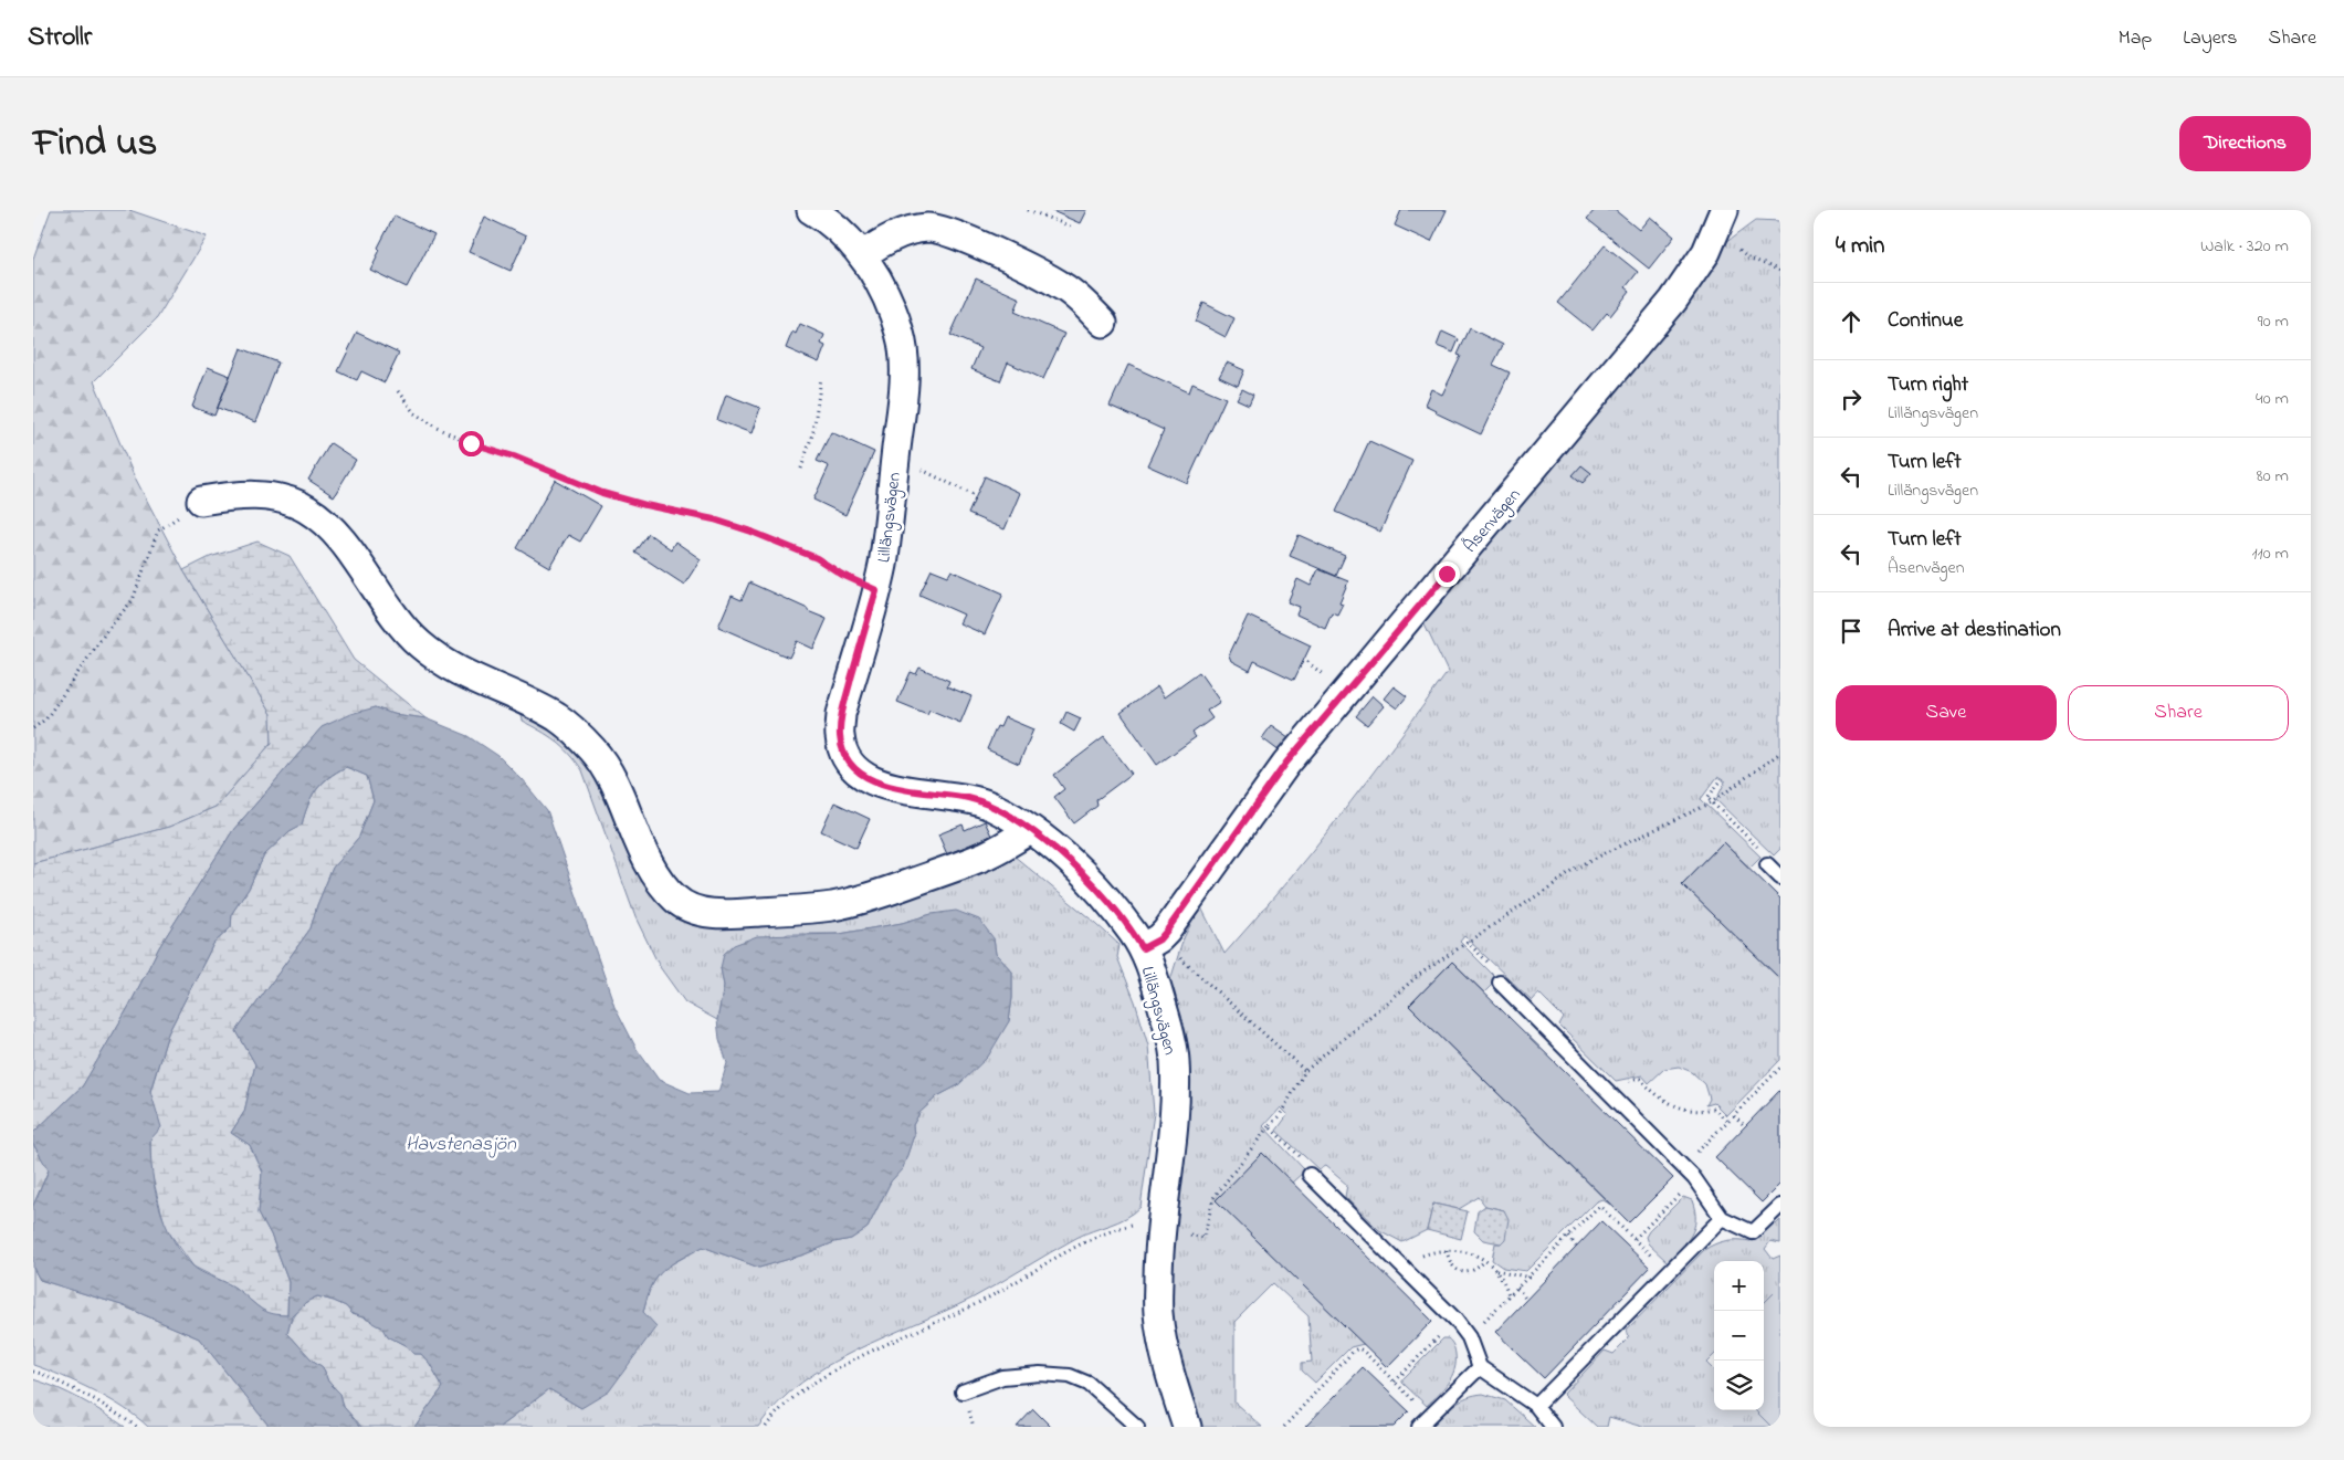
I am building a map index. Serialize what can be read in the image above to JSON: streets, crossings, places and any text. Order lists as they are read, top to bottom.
{
  "streets": {
    "street": ["Lillängsvägen", "Åsenvägen"]
  },
  "crossings": [
    ["Lillängsvägen", "Åsenvägen"]
  ],
  "water": ["Havstenasjön"],
  "page": {
    "header": "Strollr",
    "nav": ["Map", "Layers", "Share"],
    "title": "Find us",
    "buttons": [
      "Directions",
      ["Save", "Share"]
    ],
    "heading": ["4 min", "Walk · 320 m"],
    "list": [
      ["Continue", "90 m"],
      ["Turn right", "Lillängsvägen", "40 m"],
      ["Turn left", "Lillängsvägen", "80 m"],
      ["Turn left", "Åsenvägen", "110 m"],
      "Arrive at destination"
    ],
    "map_buttons": ["+", "−"]
  }
}
